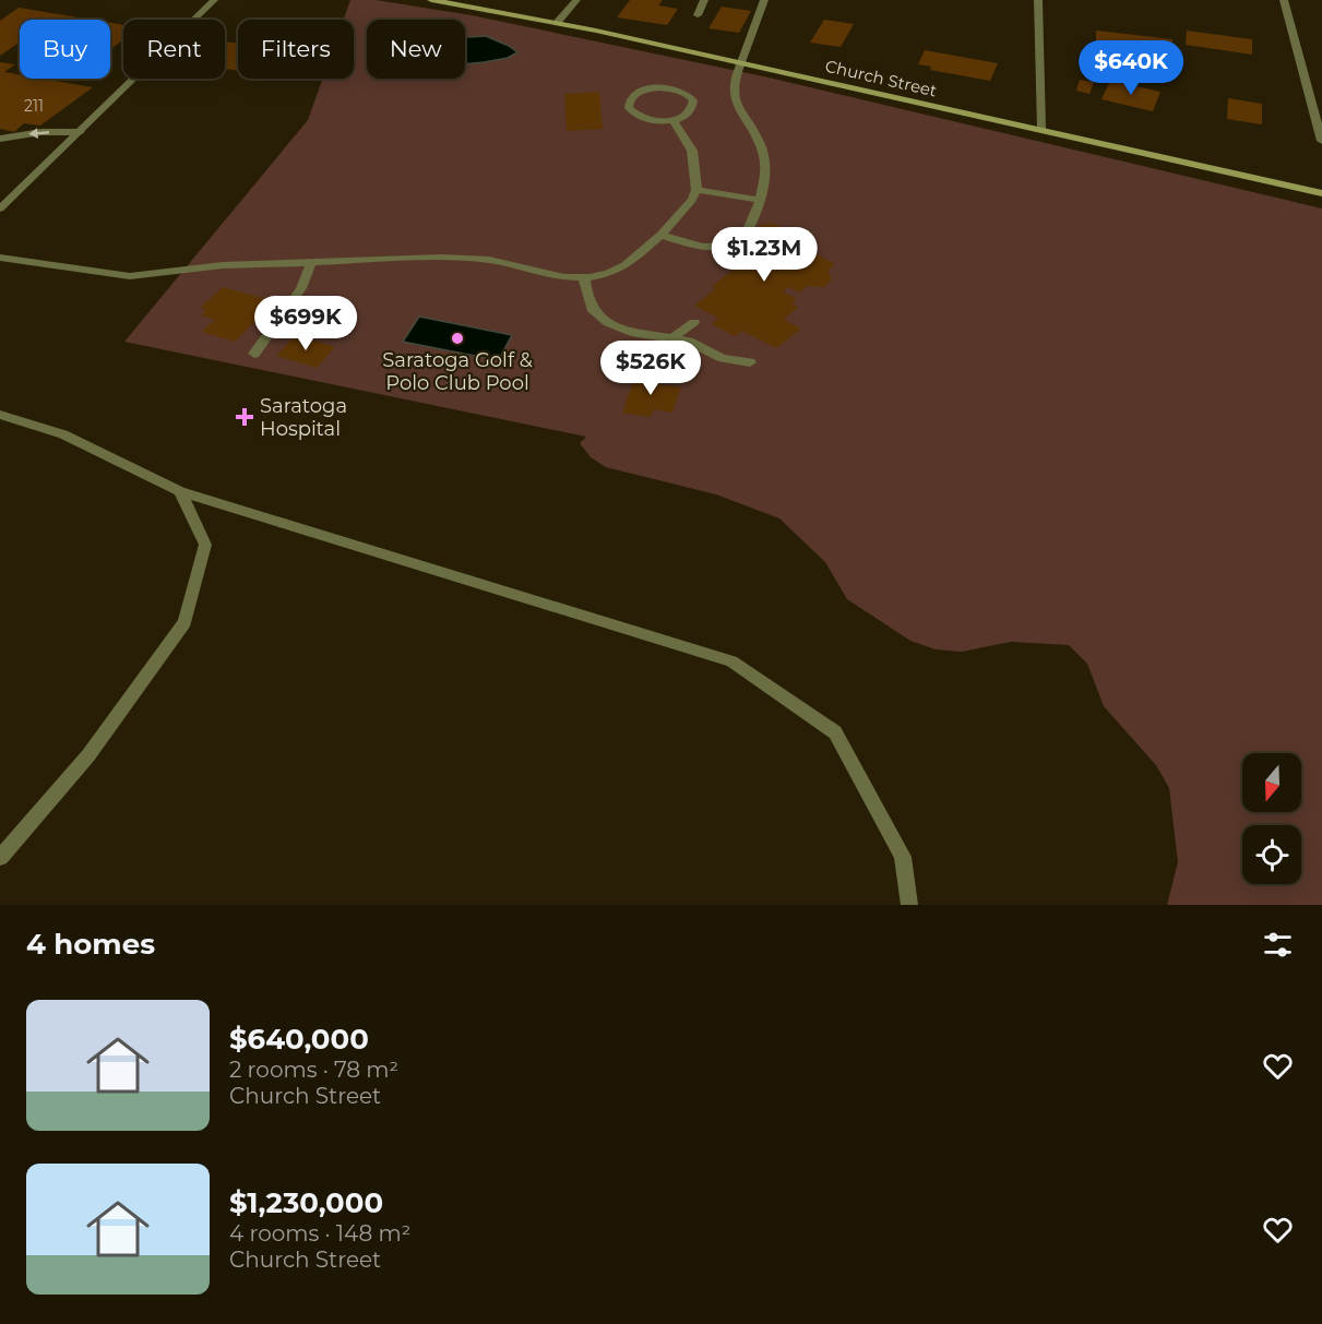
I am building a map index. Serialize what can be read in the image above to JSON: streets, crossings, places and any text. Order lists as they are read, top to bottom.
{
  "streets": {
    "main road": ["Church Street"]
  },
  "places": {
    "other": ["Saratoga Golf & Polo Club Pool"],
    "health": ["Saratoga Hospital"]
  },
  "house_numbers": ["211"],
  "north": "bottom",
  "page": {
    "chip": [
      "Buy",
      "Rent",
      "Filters",
      "New"
    ],
    "price": [
      "$640K",
      "$1.23M",
      "$699K",
      "$526K"
    ],
    "heading": "4 homes",
    "list": [
      {
        "name": "$640,000",
        "note": "2 rooms · 78 m² · Church Street"
      },
      {
        "name": "$1,230,000",
        "note": "4 rooms · 148 m² · Church Street"
      }
    ]
  }
}
